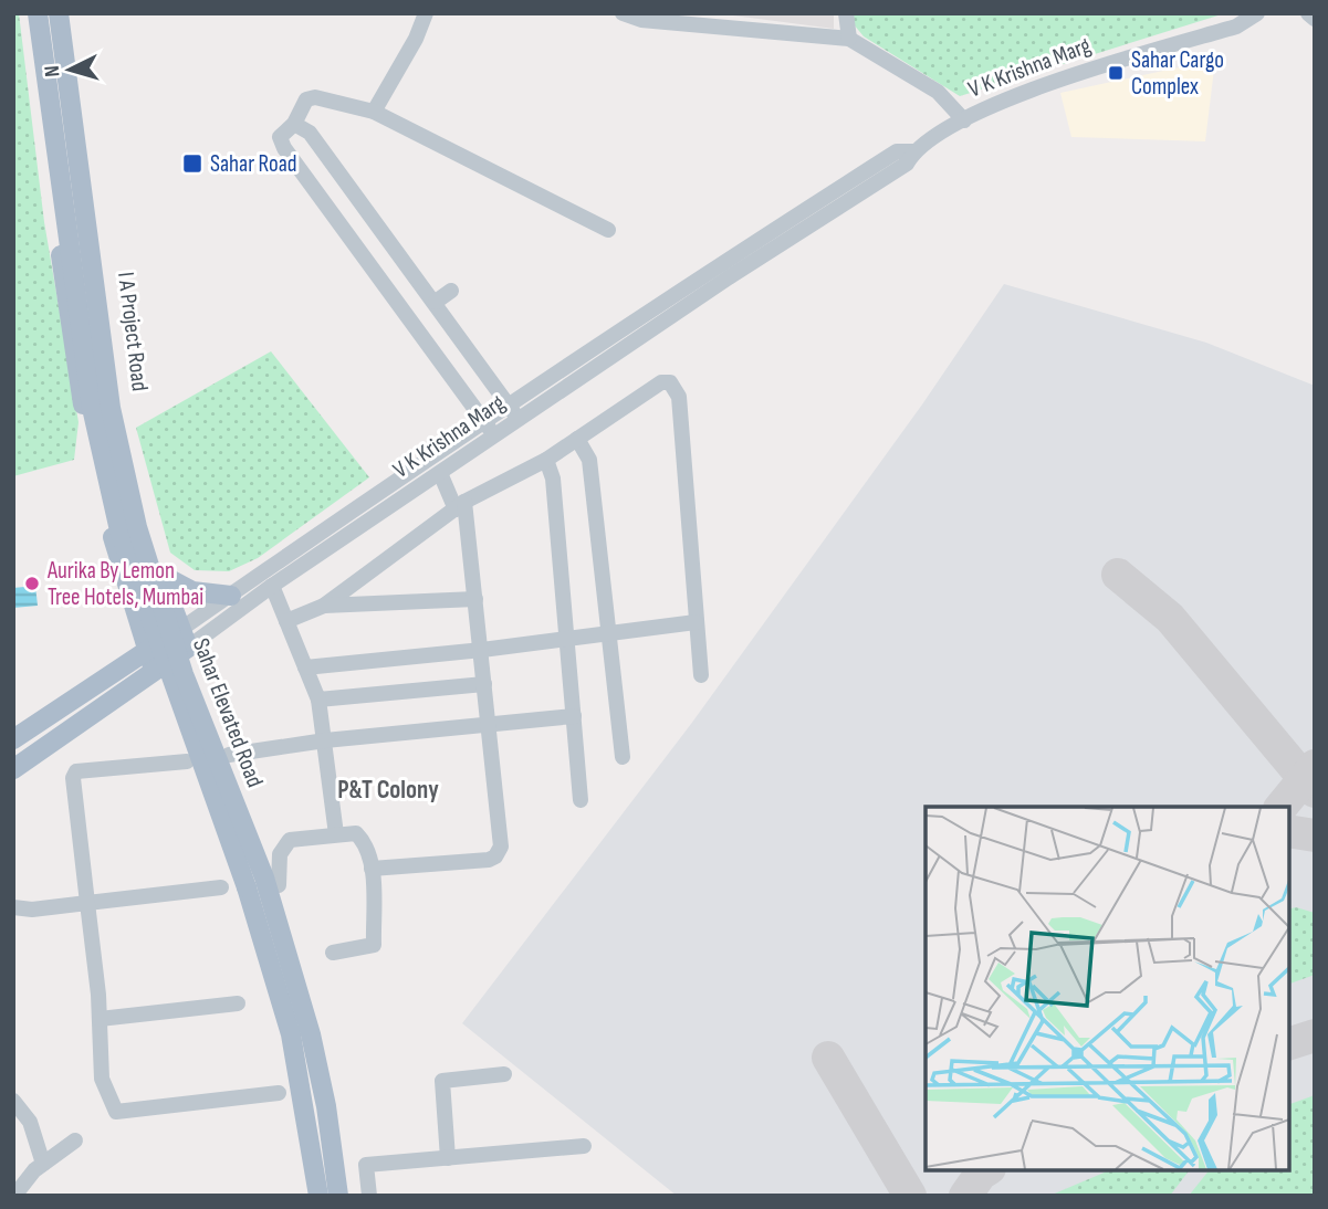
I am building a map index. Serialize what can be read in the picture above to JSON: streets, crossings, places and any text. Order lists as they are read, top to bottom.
{
  "streets": {
    "main road": ["V K Krishna Marg", "I A Project Road", "Sahar Elevated Road"]
  },
  "crossings": [
    ["V K Krishna Marg", "I A Project Road"]
  ],
  "districts": ["P&T Colony"],
  "places": {
    "transit": ["Sahar Cargo Complex", "Sahar Road"],
    "other": ["Aurika By Lemon Tree Hotels, Mumbai"]
  },
  "north": "left"
}
